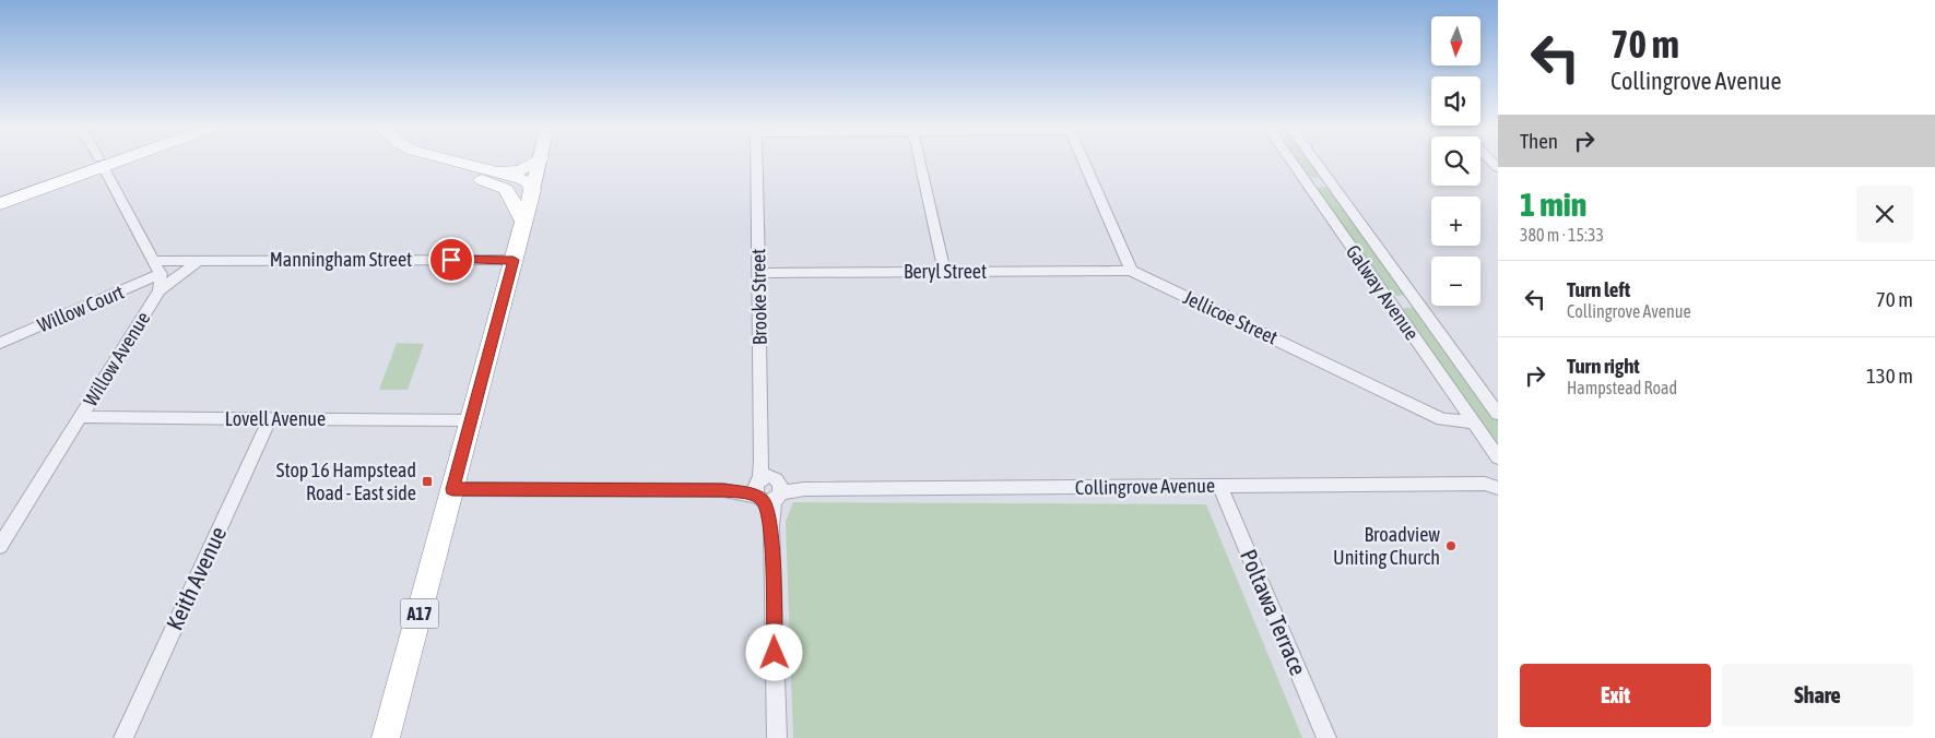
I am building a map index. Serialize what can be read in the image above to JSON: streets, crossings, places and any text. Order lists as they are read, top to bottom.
{
  "streets": {
    "highway": ["A17"],
    "street": [
      "Manningham Street",
      "Beryl Street",
      "Galway Avenue",
      "Brooke Street",
      "Willow Court",
      "Jellicoe Street",
      "Willow Avenue",
      "Lovell Avenue",
      "Collingrove Avenue",
      "Keith Avenue",
      "Poltawa Terrace"
    ]
  },
  "crossings": [
    ["Manningham Street", "A17"],
    ["Beryl Street", "Brooke Street"],
    ["Beryl Street", "Jellicoe Street"],
    ["Galway Avenue", "Jellicoe Street"],
    ["Brooke Street", "Collingrove Avenue"],
    ["Willow Court", "Willow Avenue"],
    ["Willow Avenue", "Lovell Avenue"],
    ["Lovell Avenue", "Keith Avenue"],
    ["Lovell Avenue", "A17"],
    ["Collingrove Avenue", "Poltawa Terrace"],
    ["Collingrove Avenue", "A17"]
  ],
  "places": {
    "transit": ["Stop 16 Hampstead Road - East side"],
    "other": ["Broadview Uniting Church"]
  },
  "north": "bottom",
  "page": {
    "turn": ["70 m", "Collingrove Avenue"],
    "map_buttons": ["+", "−"],
    "then": "Then",
    "heading": ["1 min", "380 m · 15:33"],
    "list": [
      {
        "name": "Turn left",
        "note": "Collingrove Avenue",
        "value": "70 m"
      },
      {
        "name": "Turn right",
        "note": "Hampstead Road",
        "value": "130 m"
      }
    ],
    "buttons": ["Exit", "Share"]
  }
}
